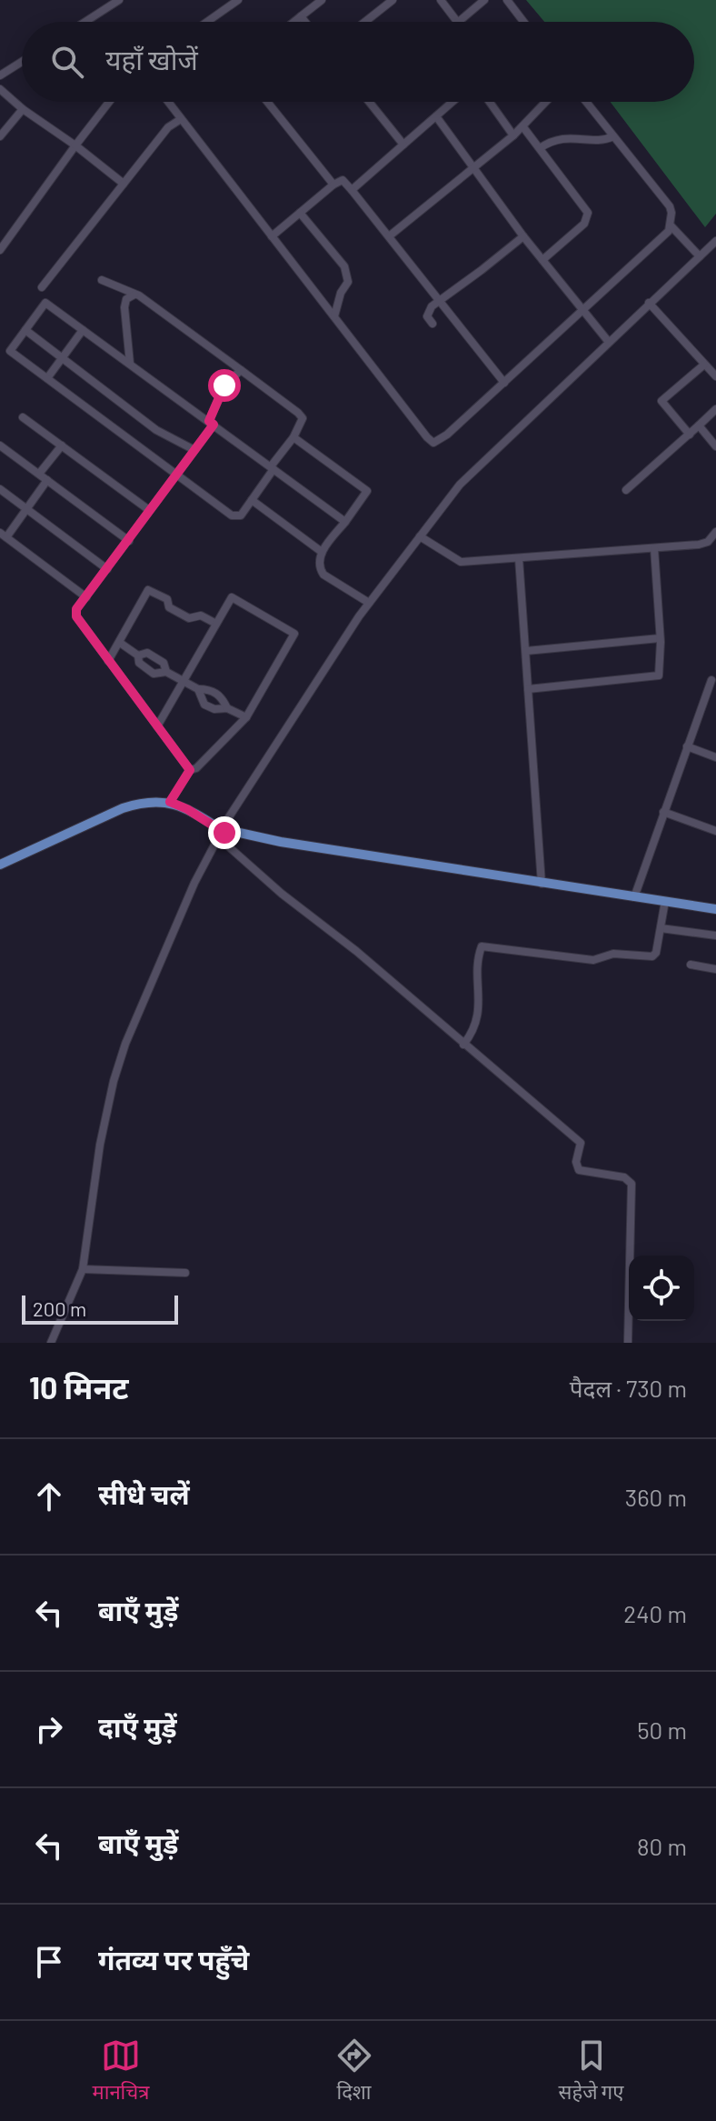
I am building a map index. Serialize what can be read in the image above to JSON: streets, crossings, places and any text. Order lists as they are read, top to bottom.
{
  "scale_bar": "200 m",
  "page": {
    "search": "यहाँ खोजें",
    "scale": "200 m",
    "heading": ["10 मिनट", "पैदल · 730 m"],
    "list": [
      ["सीधे चलें", "360 m"],
      ["बाएँ मुड़ें", "240 m"],
      ["दाएँ मुड़ें", "50 m"],
      ["बाएँ मुड़ें", "80 m"],
      "गंतव्य पर पहुँचे"
    ],
    "nav": ["मानचित्र", "दिशा", "सहेजे गए"]
  }
}
